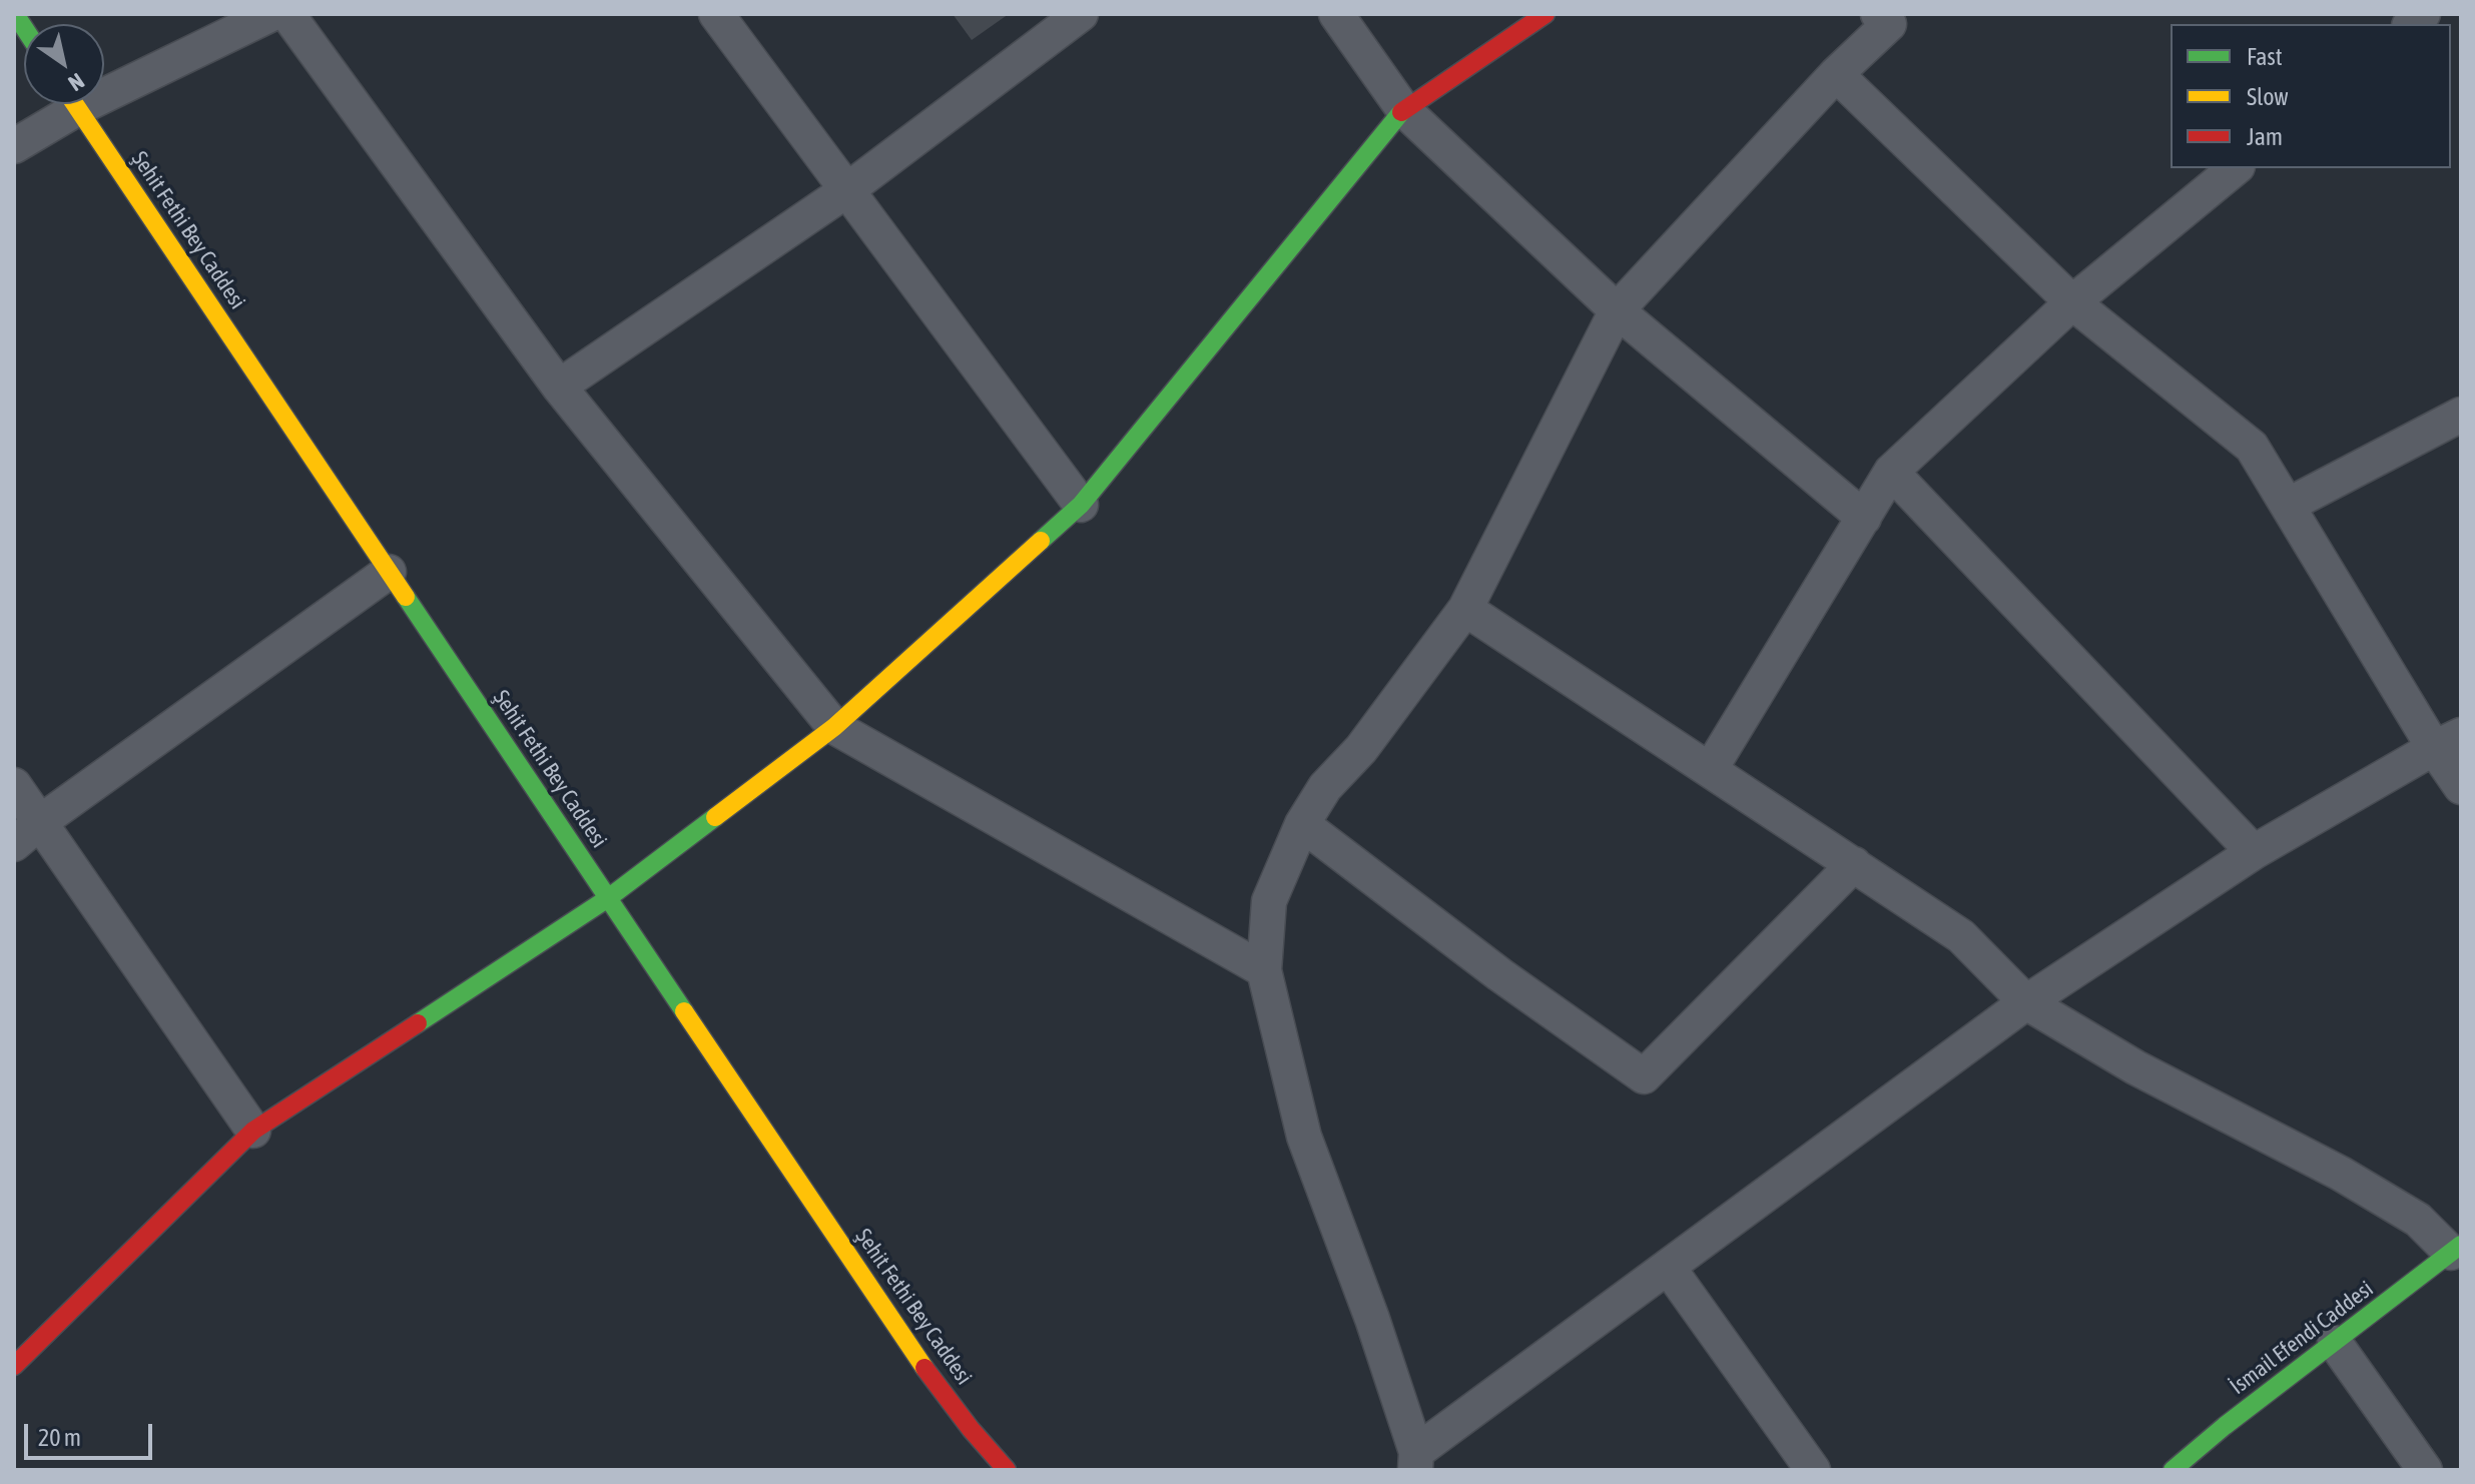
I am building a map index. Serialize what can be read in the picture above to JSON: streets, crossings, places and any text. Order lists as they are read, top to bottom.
{
  "streets": {
    "street": ["Şehit Fethi Bey Caddesi", "İsmail Efendi Caddesi"]
  },
  "legend": ["Fast", "Slow", "Jam"],
  "scale_bar": "20 m",
  "north": "bottom right"
}
